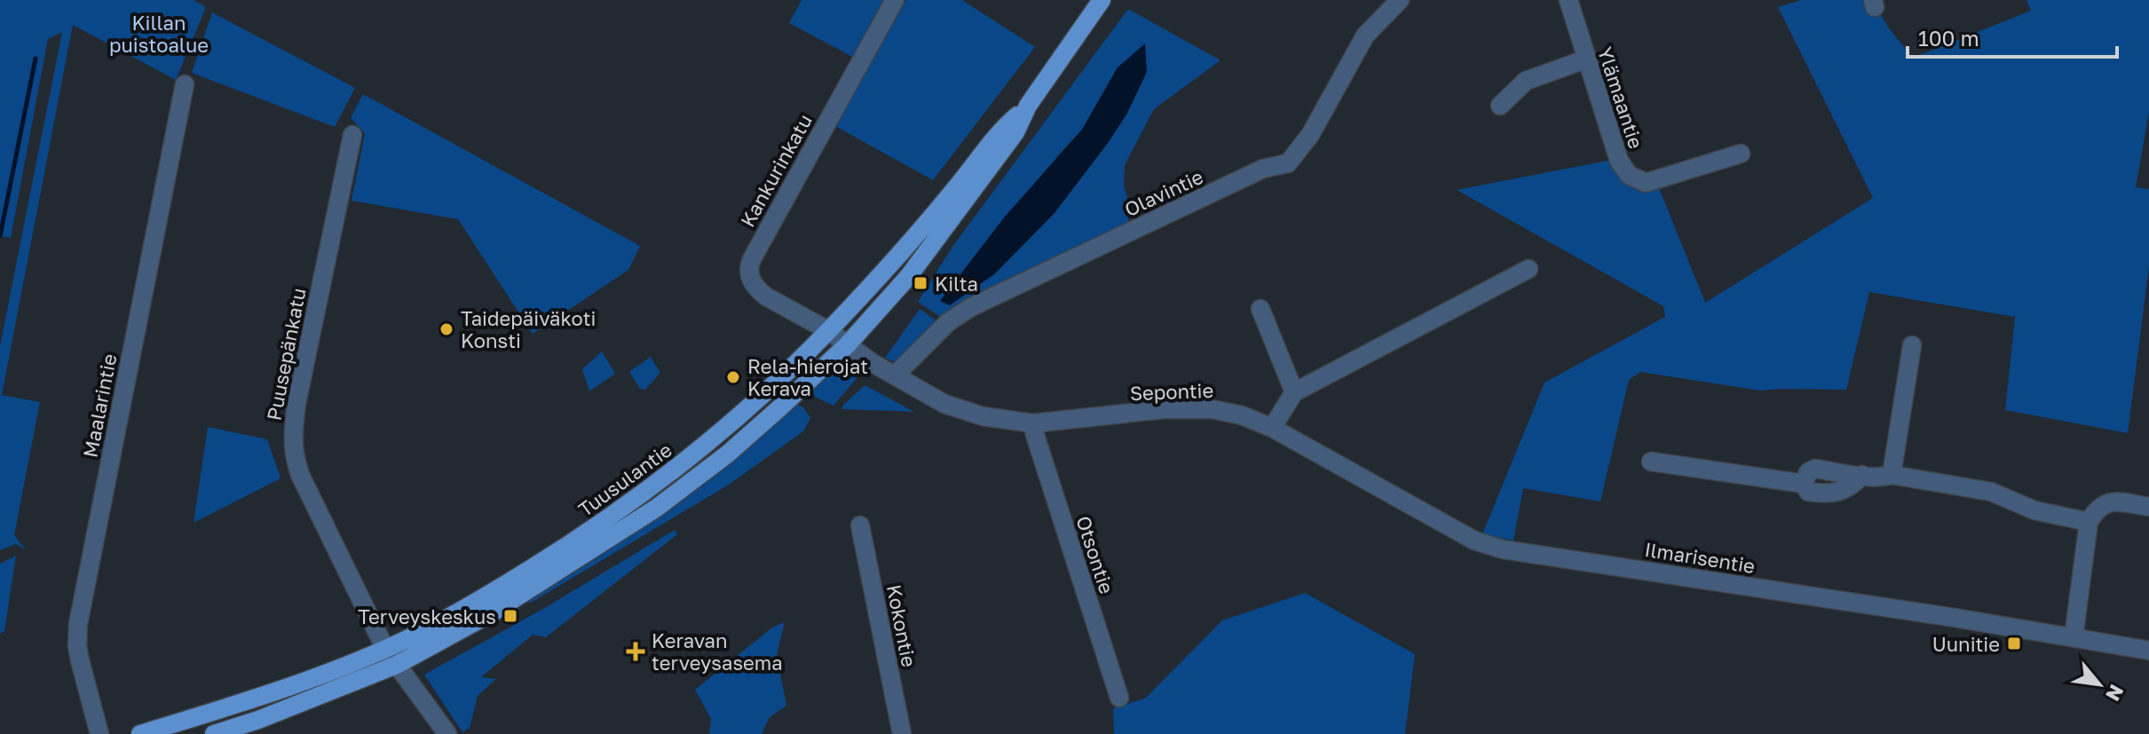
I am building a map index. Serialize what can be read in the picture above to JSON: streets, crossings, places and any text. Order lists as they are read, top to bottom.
{
  "streets": {
    "main road": ["Tuusulantie"],
    "street": [
      "Ylämaantie",
      "Kankurinkatu",
      "Olavintie",
      "Puusepänkatu",
      "Sepontie",
      "Maalarintie",
      "Otsontie",
      "Ilmarisentie",
      "Kokontie"
    ]
  },
  "crossings": [
    ["Kankurinkatu", "Sepontie"],
    ["Kankurinkatu", "Tuusulantie"],
    ["Olavintie", "Sepontie"],
    ["Puusepänkatu", "Tuusulantie"],
    ["Sepontie", "Tuusulantie"],
    ["Sepontie", "Otsontie"],
    ["Sepontie", "Ilmarisentie"]
  ],
  "parks": ["Killan puistoalue"],
  "places": {
    "transit": ["Kilta", "Terveyskeskus", "Uunitie"],
    "other": ["Taidepäiväkoti Konsti", "Rela-hierojat Kerava"],
    "health": ["Keravan terveysasema"]
  },
  "scale_bar": "100 m",
  "north": "bottom right"
}
